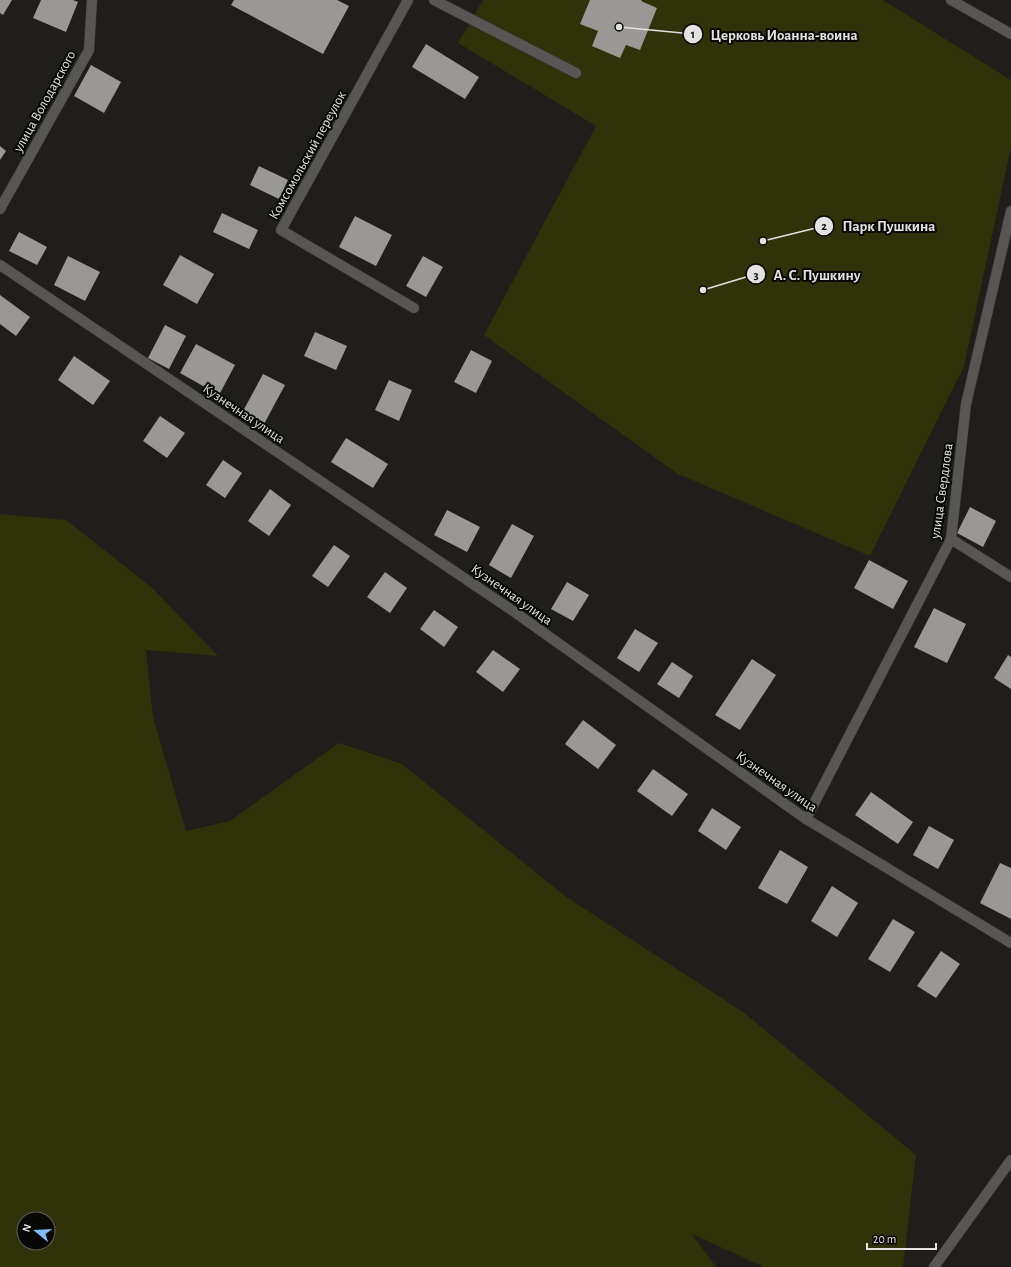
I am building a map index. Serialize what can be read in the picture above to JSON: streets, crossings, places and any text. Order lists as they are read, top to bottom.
{
  "streets": {
    "street": [
      "улица Володарского",
      "Комсомольский переулок",
      "Кузнечная улица",
      "улица Свердлова"
    ]
  },
  "crossings": [
    ["Кузнечная улица", "улица Свердлова"]
  ],
  "places": ["Церковь Иоанна-воина", "Парк Пушкина", "А. С. Пушкину"],
  "scale_bar": "20 m",
  "north": "left"
}
